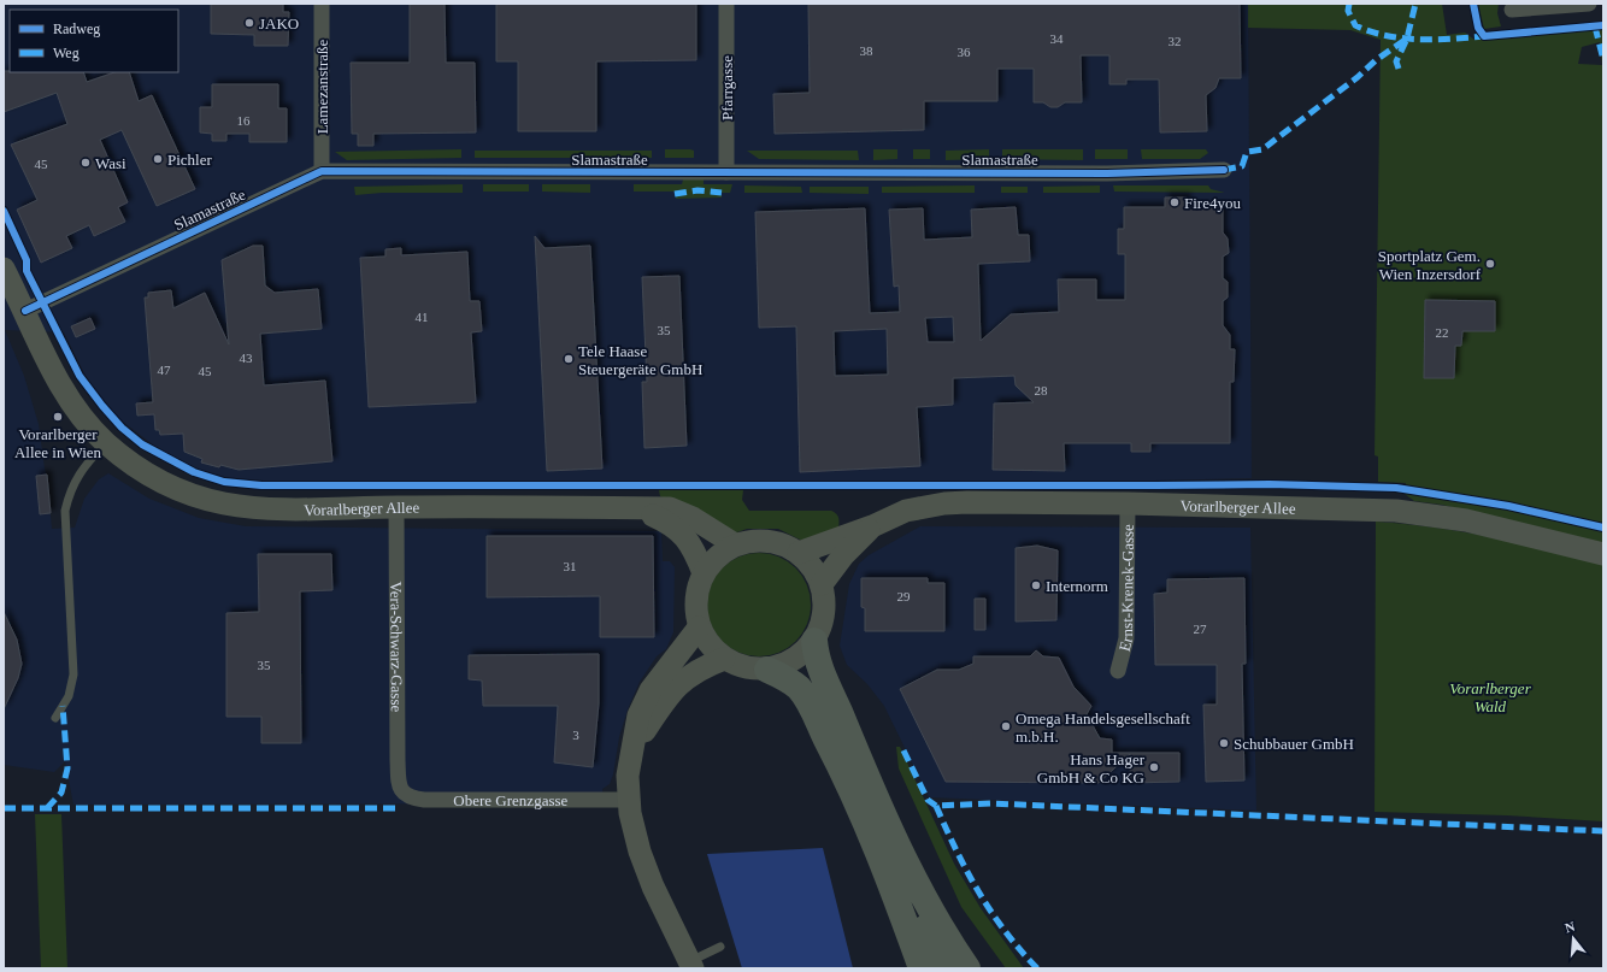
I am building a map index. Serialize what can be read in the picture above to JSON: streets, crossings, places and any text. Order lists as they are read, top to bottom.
{
  "streets": {
    "main road": ["Vorarlberger Allee"],
    "street": [
      "Lamezanstraße",
      "Pfarrgasse",
      "Slamastraße",
      "Ernst-Krenek-Gasse",
      "Vera-Schwarz-Gasse",
      "Obere Grenzgasse"
    ]
  },
  "crossings": [
    ["Lamezanstraße", "Slamastraße"],
    ["Pfarrgasse", "Slamastraße"],
    ["Slamastraße", "Vorarlberger Allee"],
    ["Vorarlberger Allee", "Ernst-Krenek-Gasse"],
    ["Vorarlberger Allee", "Vera-Schwarz-Gasse"],
    ["Vera-Schwarz-Gasse", "Obere Grenzgasse"]
  ],
  "parks": ["Vorarlberger Wald"],
  "places": [
    "JAKO",
    "Pichler",
    "Wasi",
    "Fire4you",
    "Sportplatz Gem. Wien Inzersdorf",
    "Tele Haase Steuergeräte GmbH",
    "Vorarlberger Allee in Wien",
    "Internorm",
    "Omega Handelsgesellschaft m.b.H.",
    "Schubbauer GmbH",
    "Hans Hager GmbH & Co KG"
  ],
  "house_numbers": [
    "34",
    "32",
    "38",
    "36",
    "16",
    "45",
    "41",
    "35",
    "22",
    "43",
    "47",
    "45",
    "28",
    "31",
    "29",
    "27",
    "35",
    "3"
  ],
  "legend": ["Radweg", "Weg"],
  "north": "top"
}
